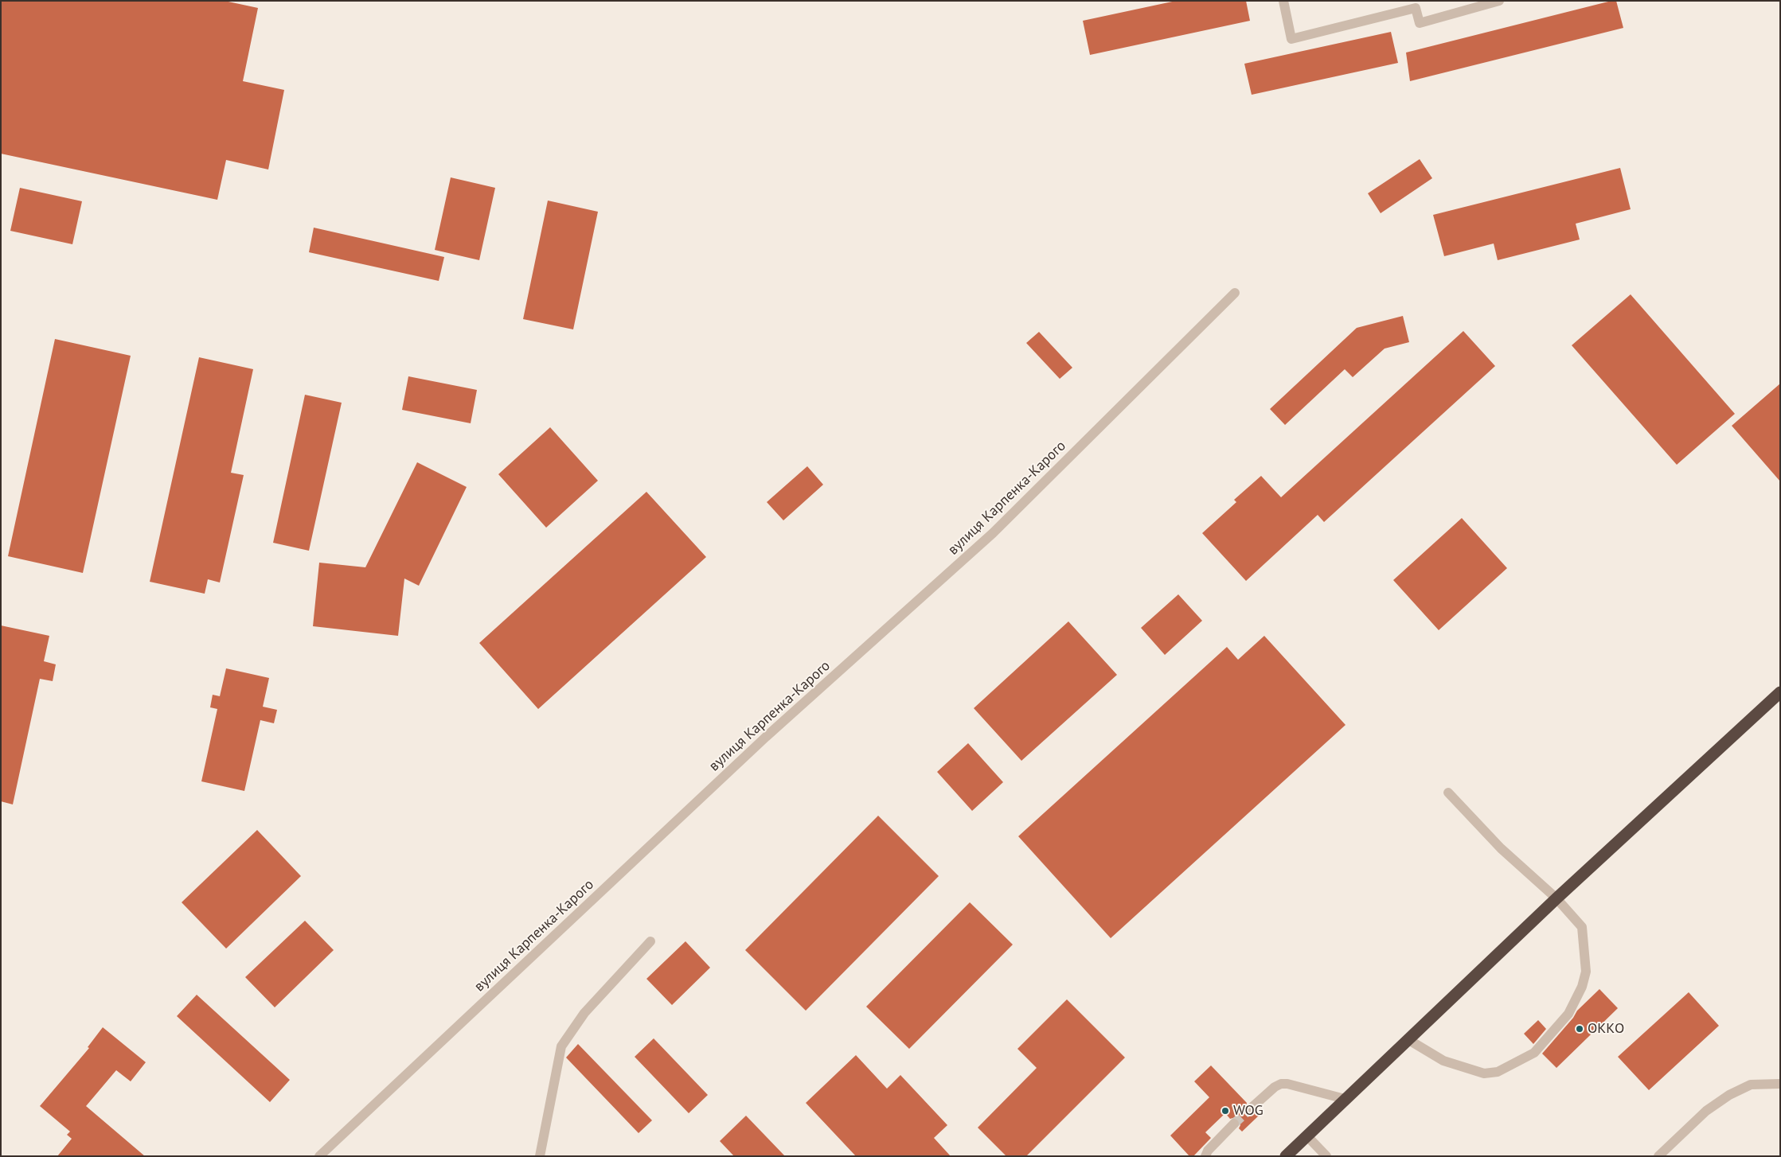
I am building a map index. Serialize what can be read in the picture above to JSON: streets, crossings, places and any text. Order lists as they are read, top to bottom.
{
  "streets": {
    "street": ["вулиця Карпенка-Карого"]
  },
  "places": ["ОККО", "WOG"]
}
